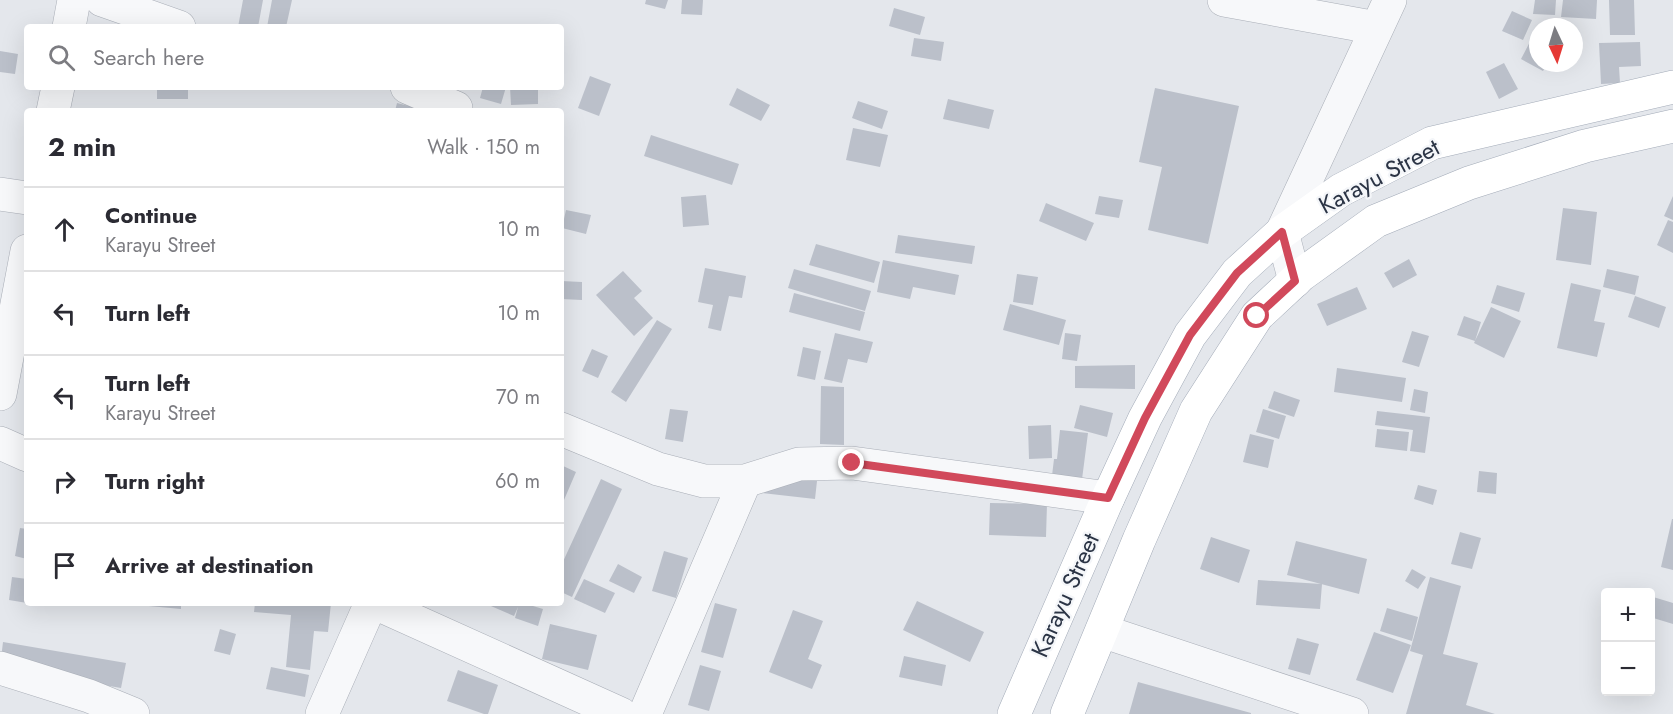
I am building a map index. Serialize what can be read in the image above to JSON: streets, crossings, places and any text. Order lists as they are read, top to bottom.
{
  "streets": {
    "main road": ["Karayu Street"]
  },
  "north": "bottom",
  "page": {
    "search": "Search here",
    "heading": ["2 min", "Walk · 150 m"],
    "list": [
      ["Continue", "Karayu Street", "10 m"],
      ["Turn left", "10 m"],
      ["Turn left", "Karayu Street", "70 m"],
      ["Turn right", "60 m"],
      "Arrive at destination"
    ],
    "map_buttons": ["+", "−"]
  }
}
